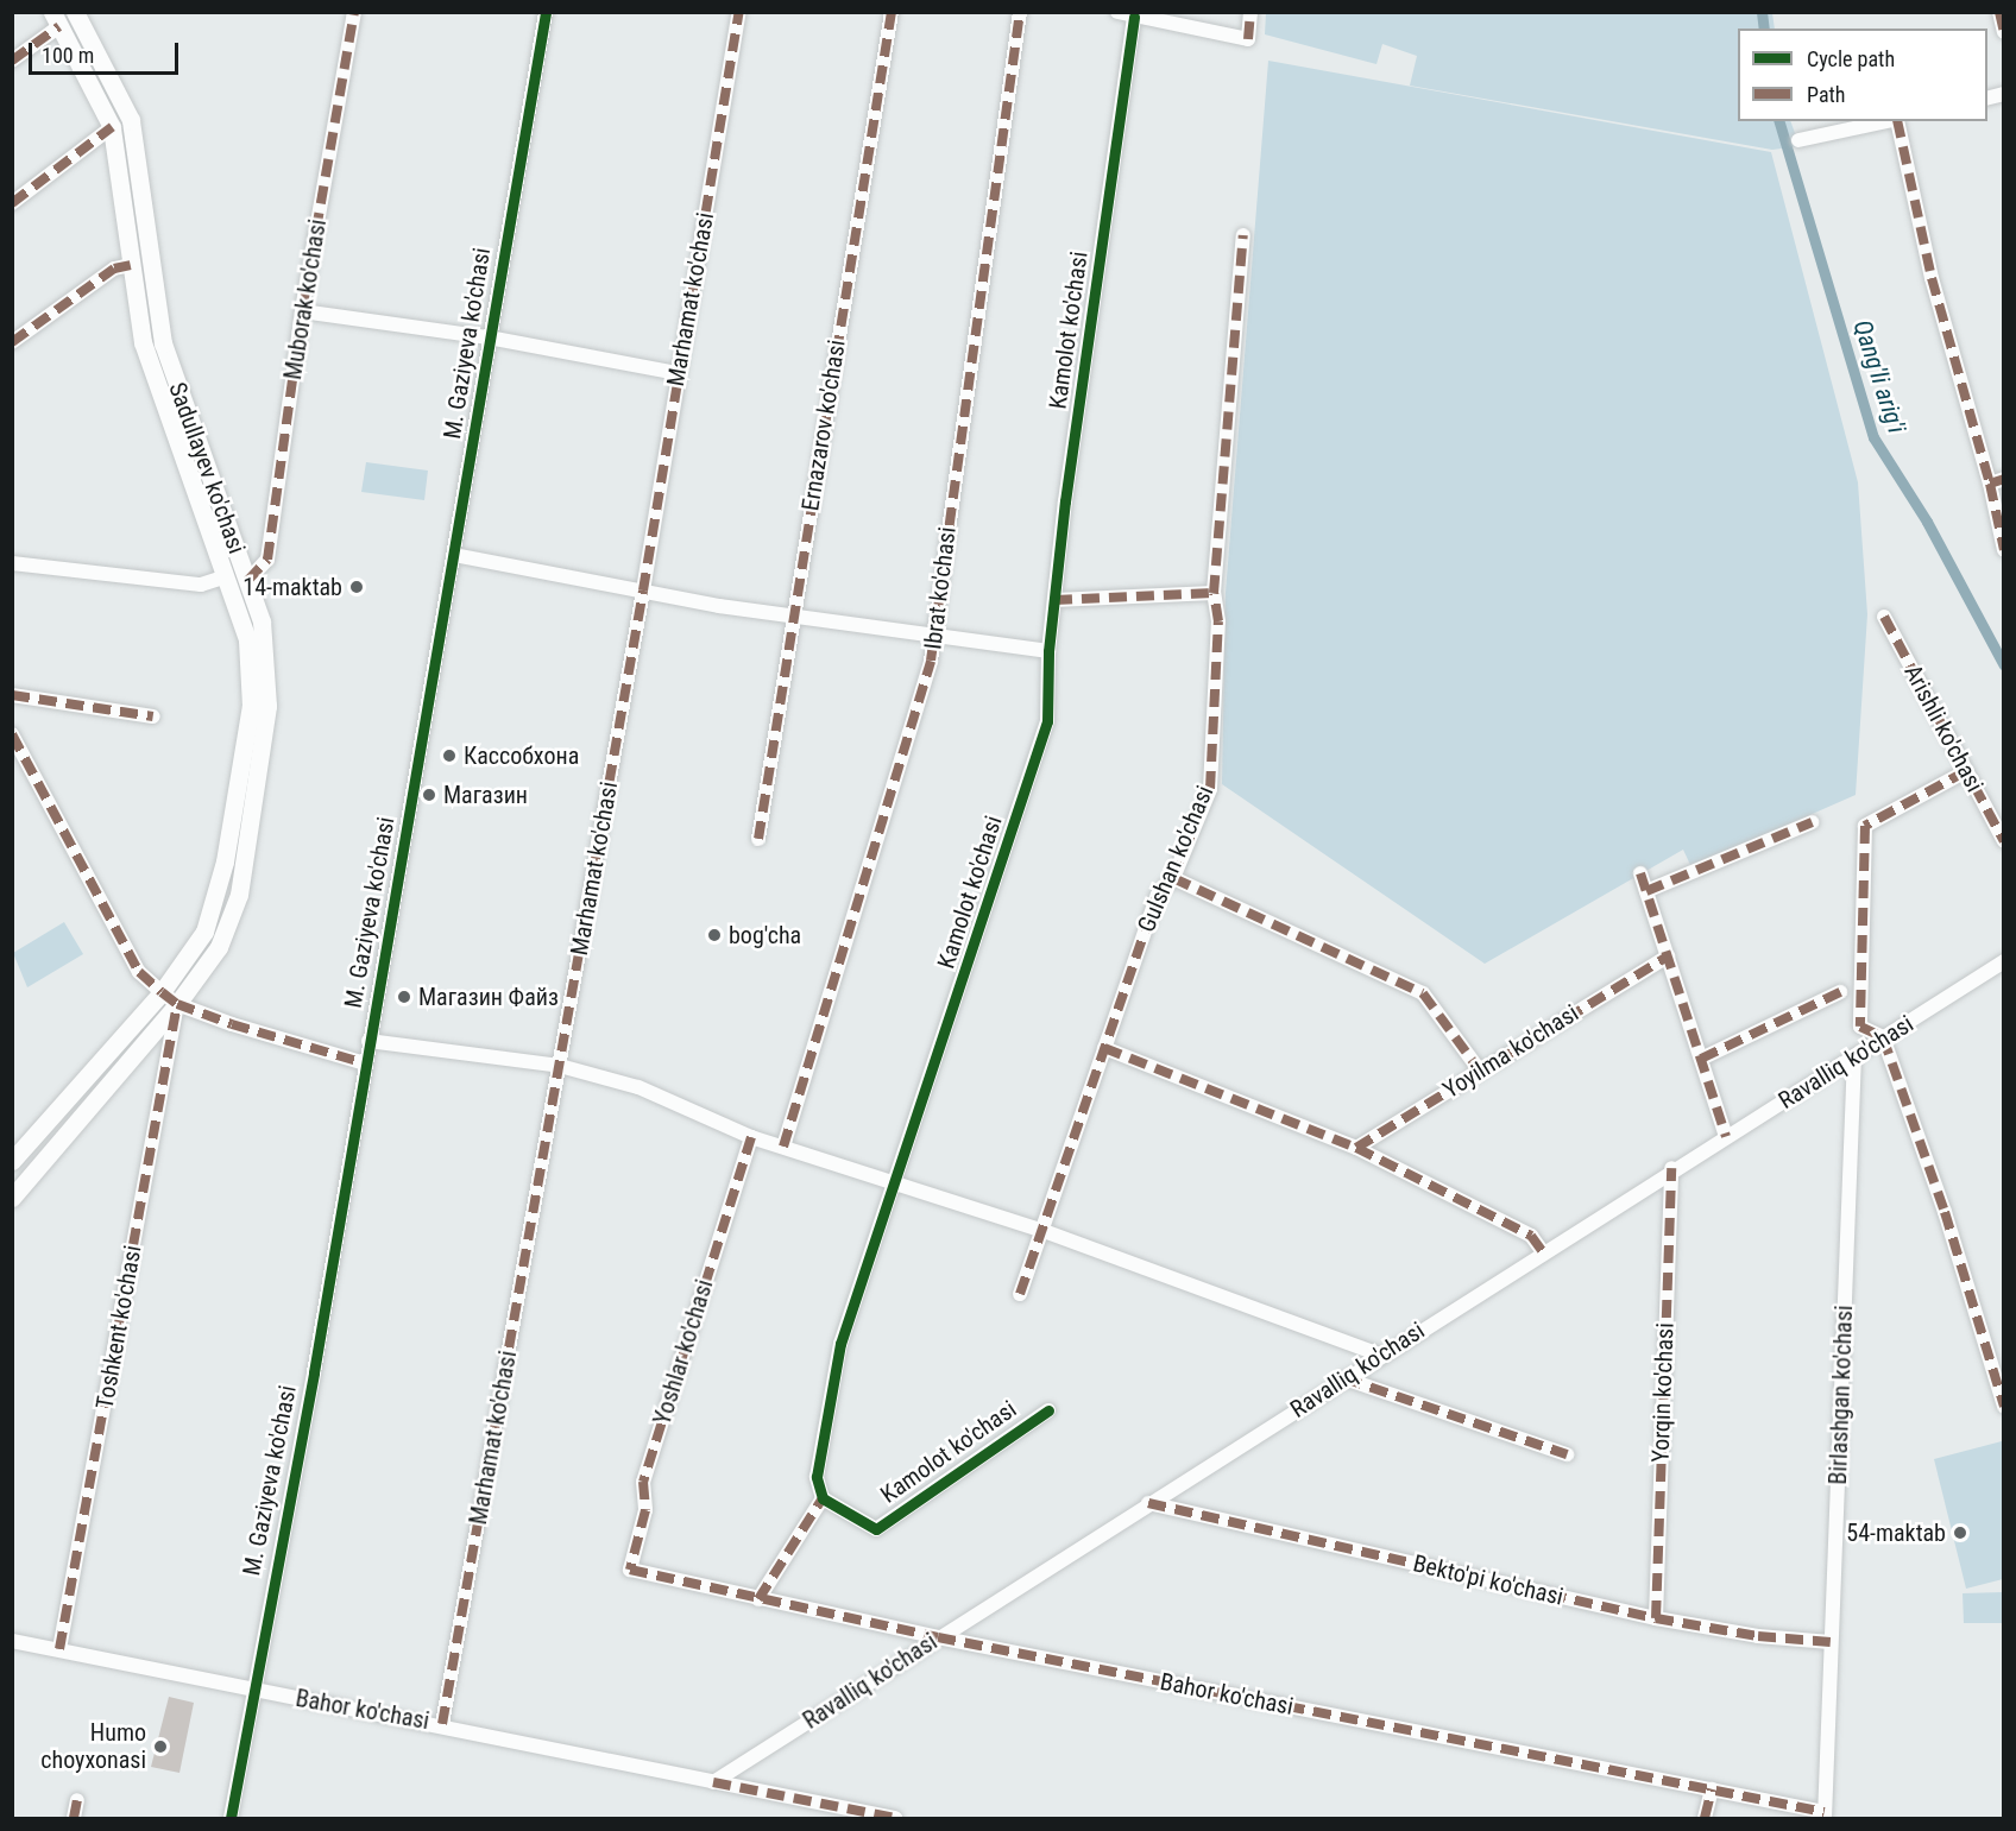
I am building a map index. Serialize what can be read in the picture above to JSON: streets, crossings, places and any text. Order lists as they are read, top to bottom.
{
  "streets": {
    "main road": ["Sadullayev ko'chasi"],
    "street": [
      "Muborak ko'chasi",
      "Marhamat ko'chasi",
      "Kamolot ko'chasi",
      "M. Gaziyeva ko'chasi",
      "Ernazarov ko'chasi",
      "Ibrat ko'chasi",
      "Arishli ko'chasi",
      "Gulshan ko'chasi",
      "Yoyilma ko'chasi",
      "Ravalliq ko'chasi",
      "Toshkent ko'chasi",
      "Yoshlar ko'chasi",
      "Yorqin ko'chasi",
      "Birlashgan ko'chasi",
      "Bekto'pi ko'chasi",
      "Bahor ko'chasi"
    ]
  },
  "crossings": [
    ["Muborak ko'chasi", "Sadullayev ko'chasi"],
    ["Marhamat ko'chasi", "Bahor ko'chasi"],
    ["M. Gaziyeva ko'chasi", "Bahor ko'chasi"],
    ["Sadullayev ko'chasi", "Toshkent ko'chasi"],
    ["Ravalliq ko'chasi", "Yorqin ko'chasi"],
    ["Ravalliq ko'chasi", "Birlashgan ko'chasi"],
    ["Ravalliq ko'chasi", "Bekto'pi ko'chasi"],
    ["Ravalliq ko'chasi", "Bahor ko'chasi"],
    ["Toshkent ko'chasi", "Bahor ko'chasi"],
    ["Yoshlar ko'chasi", "Bahor ko'chasi"],
    ["Yorqin ko'chasi", "Bekto'pi ko'chasi"],
    ["Birlashgan ko'chasi", "Bekto'pi ko'chasi"],
    ["Birlashgan ko'chasi", "Bahor ko'chasi"]
  ],
  "water": ["Qang'li arig'i"],
  "places": [
    "14-maktab",
    "Кассобхона",
    "Магазин",
    "bog'cha",
    "Магазин Файз",
    "54-maktab",
    "Humo choyxonasi"
  ],
  "legend": ["Cycle path", "Path"],
  "scale_bar": "100 m"
}
